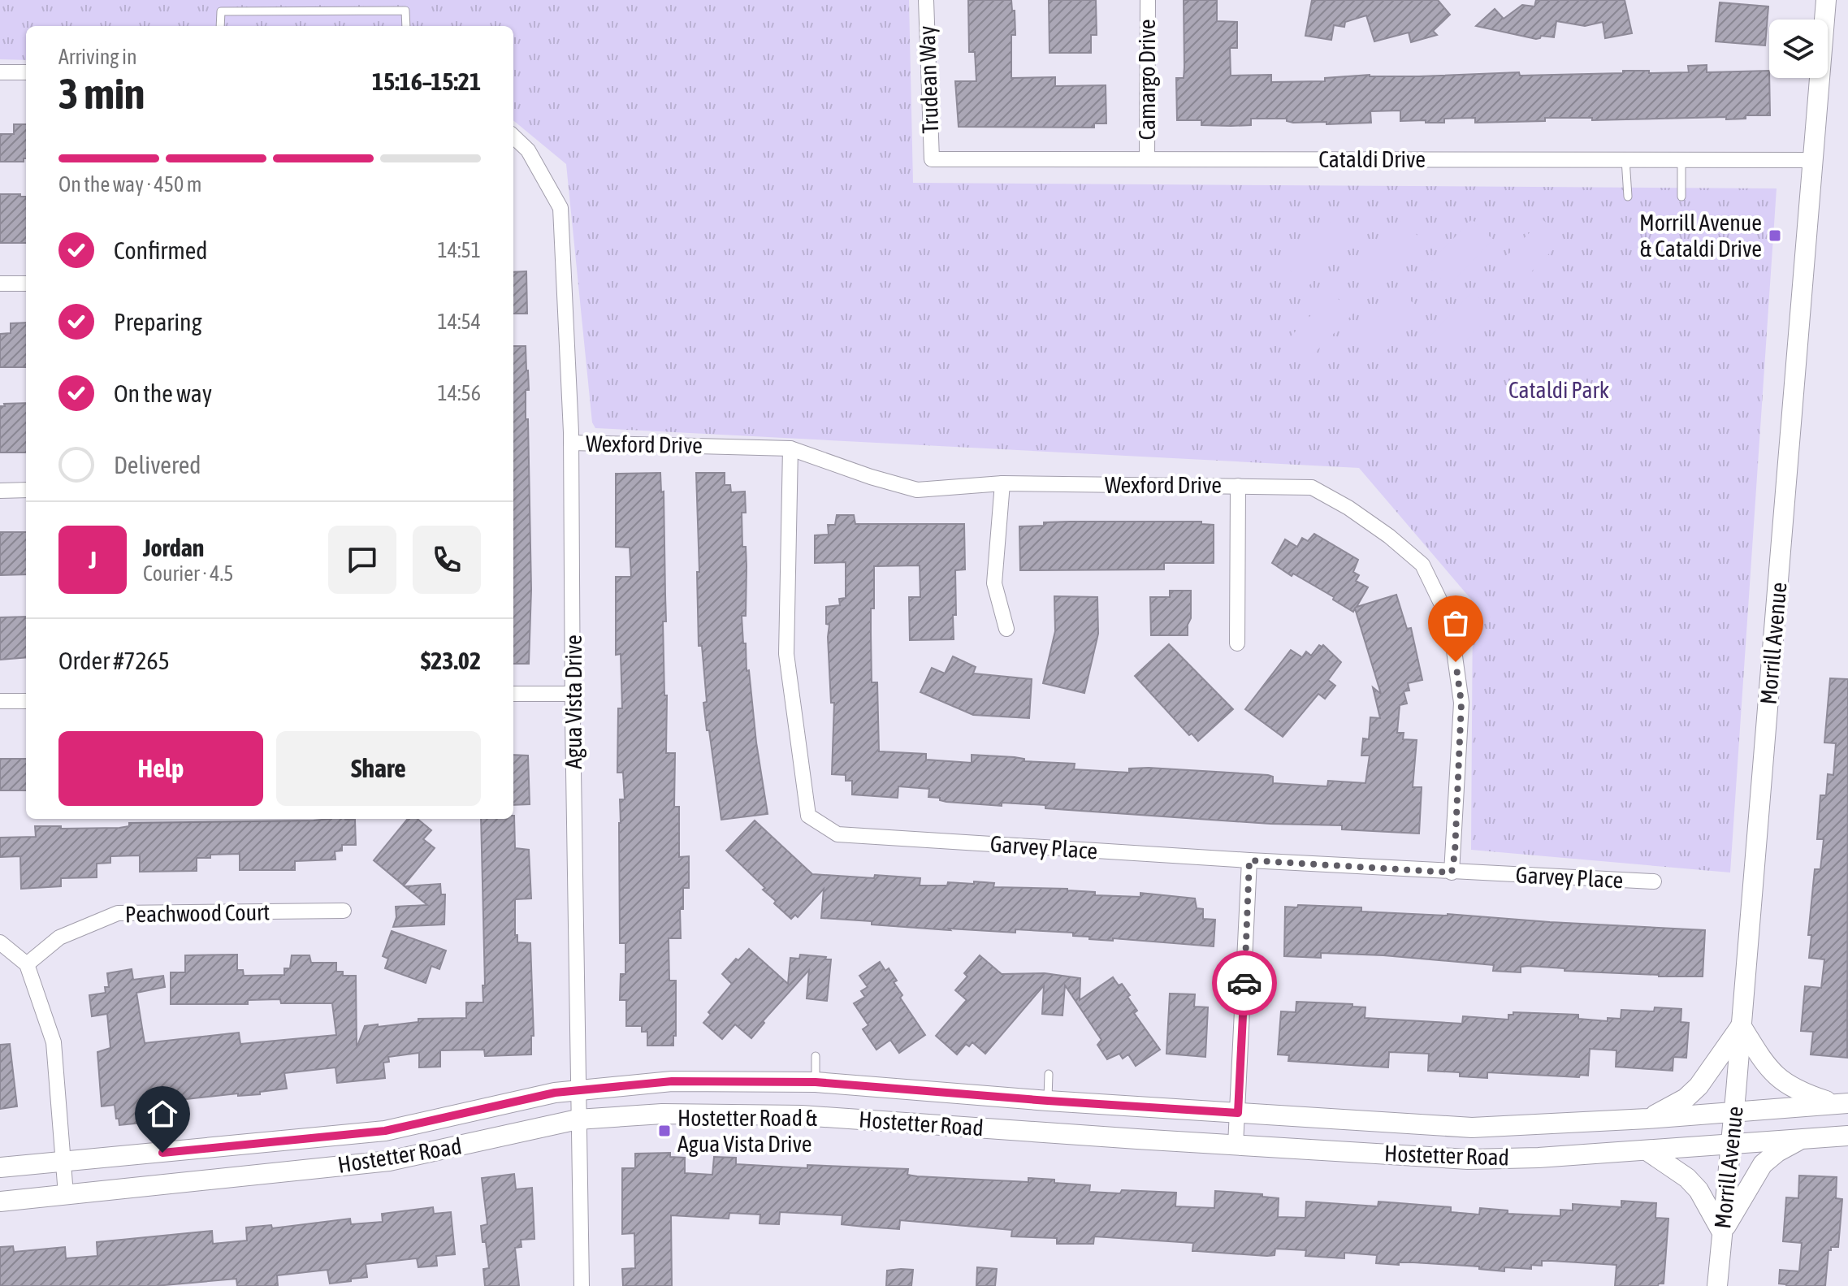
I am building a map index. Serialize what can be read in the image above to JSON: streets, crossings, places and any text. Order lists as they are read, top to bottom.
{
  "streets": {
    "main road": ["Morrill Avenue", "Hostetter Road"],
    "street": [
      "Trudean Way",
      "Camargo Drive",
      "Cataldi Drive",
      "Wexford Drive",
      "Agua Vista Drive",
      "Garvey Place",
      "Peachwood Court"
    ]
  },
  "crossings": [
    ["Trudean Way", "Cataldi Drive"],
    ["Camargo Drive", "Cataldi Drive"],
    ["Cataldi Drive", "Morrill Avenue"],
    ["Wexford Drive", "Agua Vista Drive"],
    ["Wexford Drive", "Garvey Place"],
    ["Morrill Avenue", "Hostetter Road"],
    ["Agua Vista Drive", "Hostetter Road"]
  ],
  "parks": ["Cataldi Park"],
  "places": {
    "transit": ["Morrill Avenue & Cataldi Drive", "Hostetter Road & Agua Vista Drive"]
  },
  "page": {
    "heading": ["3 min", "Arriving in", "15:16–15:21"],
    "panel": [
      "Jordan",
      "Courier · 4.5",
      "Order #7265",
      "$23.02"
    ],
    "bar": "On the way · 450 m",
    "list": [
      ["Confirmed", "14:51"],
      ["Preparing", "14:54"],
      ["On the way", "14:56"],
      "Delivered"
    ],
    "round": "J",
    "buttons": ["Help", "Share"]
  }
}
